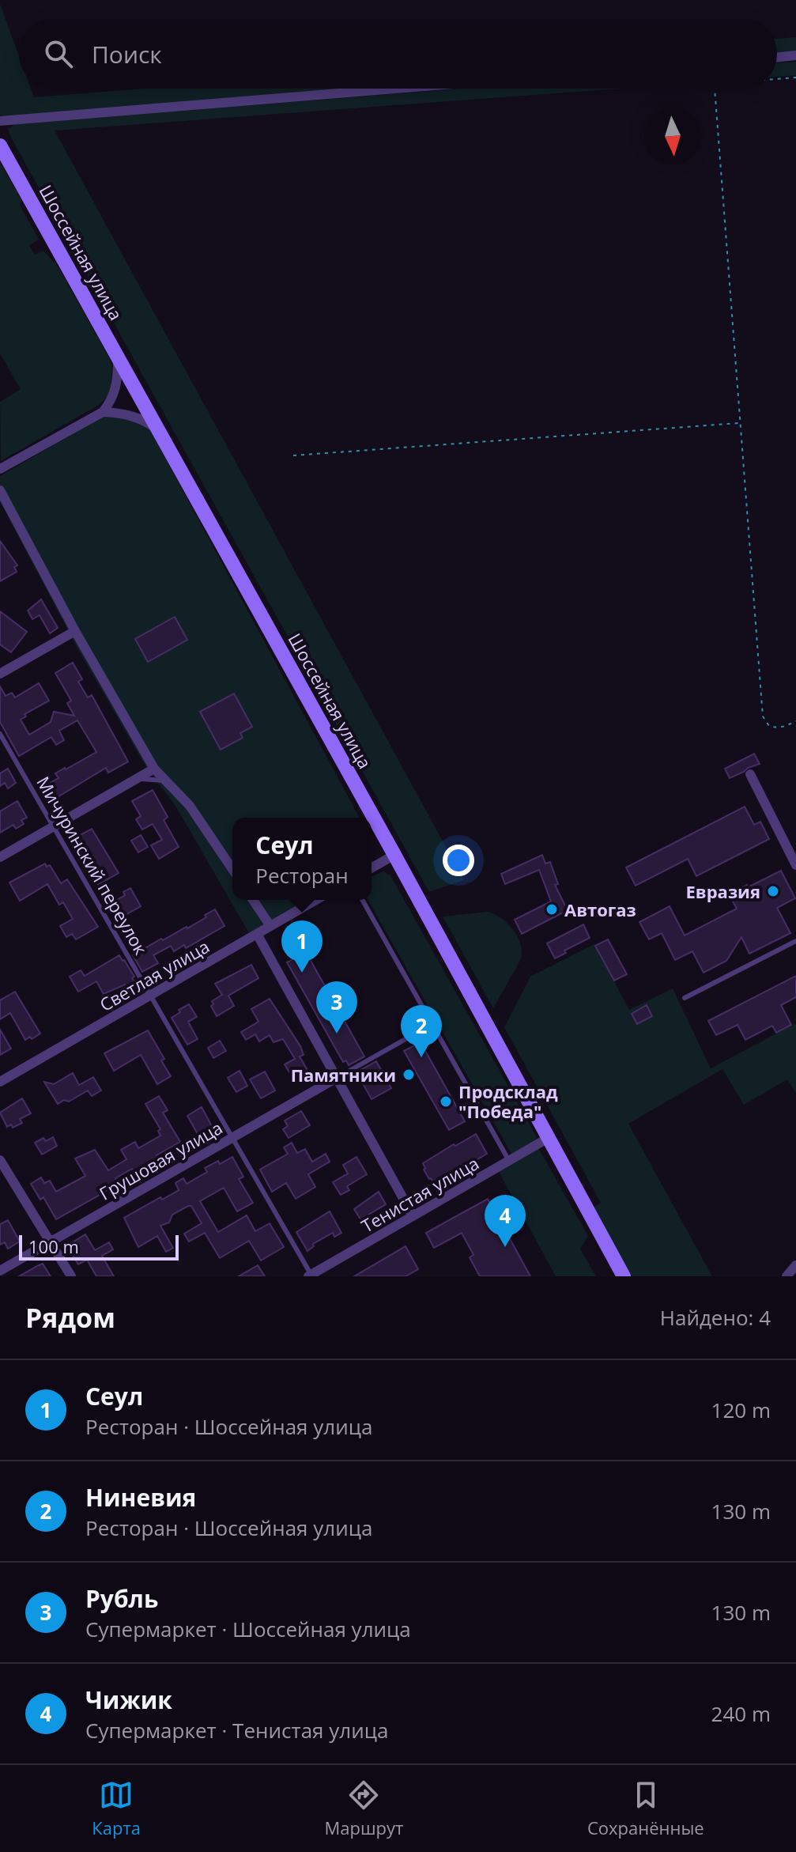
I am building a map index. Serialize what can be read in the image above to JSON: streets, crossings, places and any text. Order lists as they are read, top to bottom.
{
  "streets": {
    "main road": ["Шоссейная улица"],
    "street": ["Светлая улица", "Грушовая улица", "Тенистая улица"],
    "lane": ["Мичуринский переулок"]
  },
  "crossings": [
    ["Шоссейная улица", "Тенистая улица"],
    ["Мичуринский переулок", "Светлая улица"],
    ["Мичуринский переулок", "Грушовая улица"],
    ["Мичуринский переулок", "Тенистая улица"]
  ],
  "places": [
    "Евразия",
    "Автогаз",
    "Памятники",
    "Продсклад \"Победа\""
  ],
  "scale_bar": "100 m",
  "north": "bottom",
  "page": {
    "search": "Поиск",
    "popup": ["Сеул", "Ресторан"],
    "pins": [
      "1",
      "3",
      "2",
      "4"
    ],
    "scale": "100 m",
    "heading": ["Рядом", "Найдено: 4"],
    "list": [
      {
        "mark": "1",
        "name": "Сеул",
        "note": "Ресторан · Шоссейная улица",
        "value": "120 m"
      },
      {
        "mark": "2",
        "name": "Ниневия",
        "note": "Ресторан · Шоссейная улица",
        "value": "130 m"
      },
      {
        "mark": "3",
        "name": "Рубль",
        "note": "Супермаркет · Шоссейная улица",
        "value": "130 m"
      },
      {
        "mark": "4",
        "name": "Чижик",
        "note": "Супермаркет · Тенистая улица",
        "value": "240 m"
      }
    ],
    "nav": ["Карта", "Маршрут", "Сохранённые"]
  }
}
